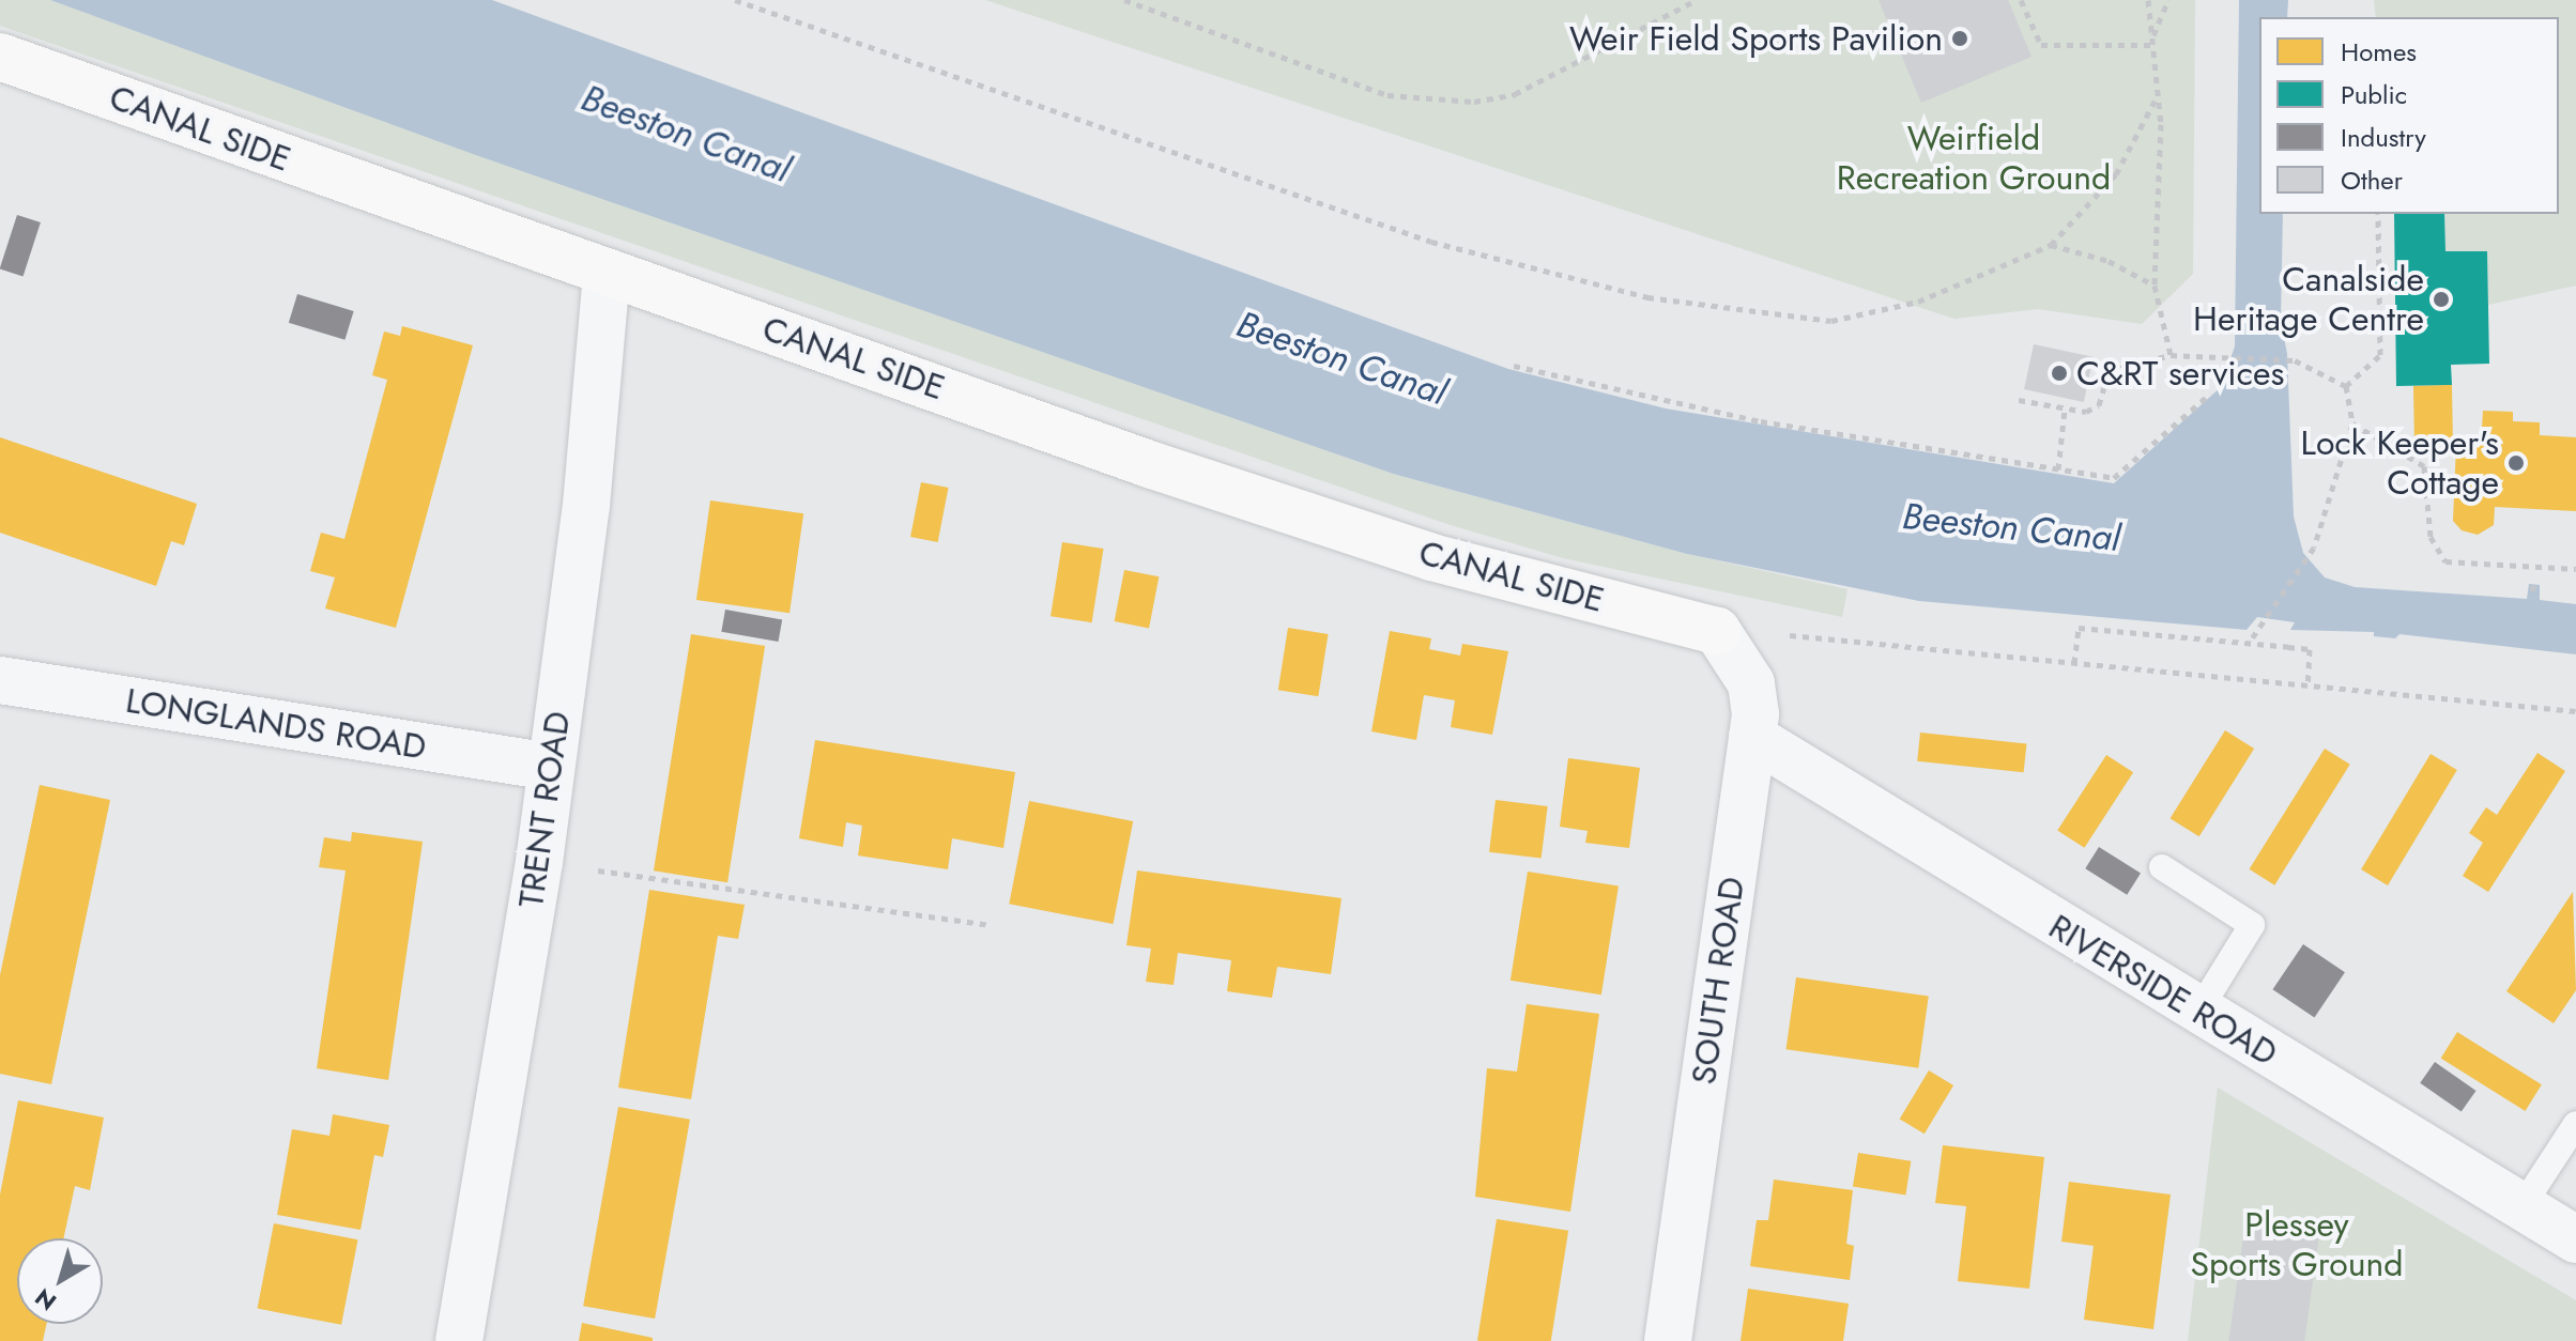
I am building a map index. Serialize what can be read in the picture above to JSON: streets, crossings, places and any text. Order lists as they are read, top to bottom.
{
  "streets": {
    "street": [
      "CANAL SIDE",
      "LONGLANDS ROAD",
      "TRENT ROAD",
      "SOUTH ROAD",
      "RIVERSIDE ROAD"
    ]
  },
  "crossings": [
    ["CANAL SIDE", "TRENT ROAD"],
    ["CANAL SIDE", "SOUTH ROAD"],
    ["LONGLANDS ROAD", "TRENT ROAD"],
    ["SOUTH ROAD", "RIVERSIDE ROAD"]
  ],
  "water": ["Beeston Canal"],
  "parks": ["Weirfield Recreation Ground", "Plessey Sports Ground"],
  "places": [
    "Weir Field Sports Pavilion",
    "Canalside Heritage Centre",
    "C&RT services",
    "Lock Keeper's Cottage"
  ],
  "legend": [
    "Homes",
    "Public",
    "Industry",
    "Other"
  ],
  "north": "bottom left"
}
